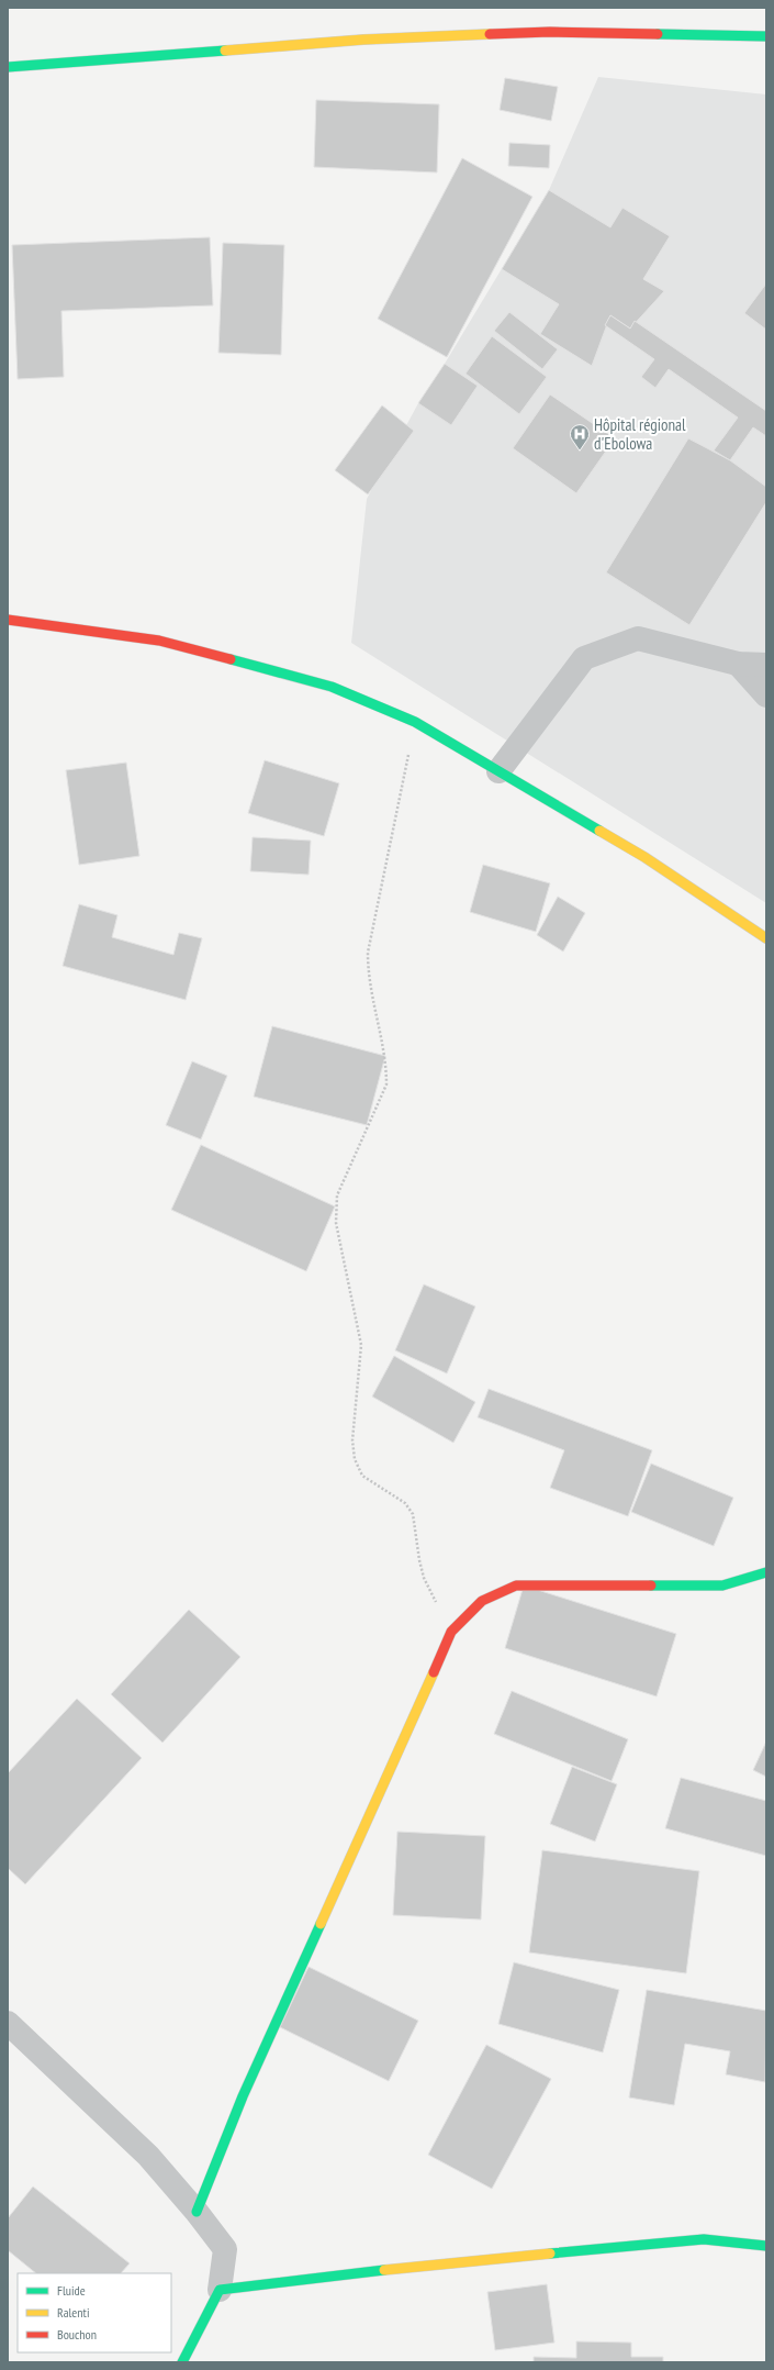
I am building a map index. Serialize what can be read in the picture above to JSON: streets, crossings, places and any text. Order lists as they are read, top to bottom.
{
  "places": {
    "hospital": ["Hôpital régional d'Ebolowa"]
  },
  "legend": ["Fluide", "Ralenti", "Bouchon"]
}
